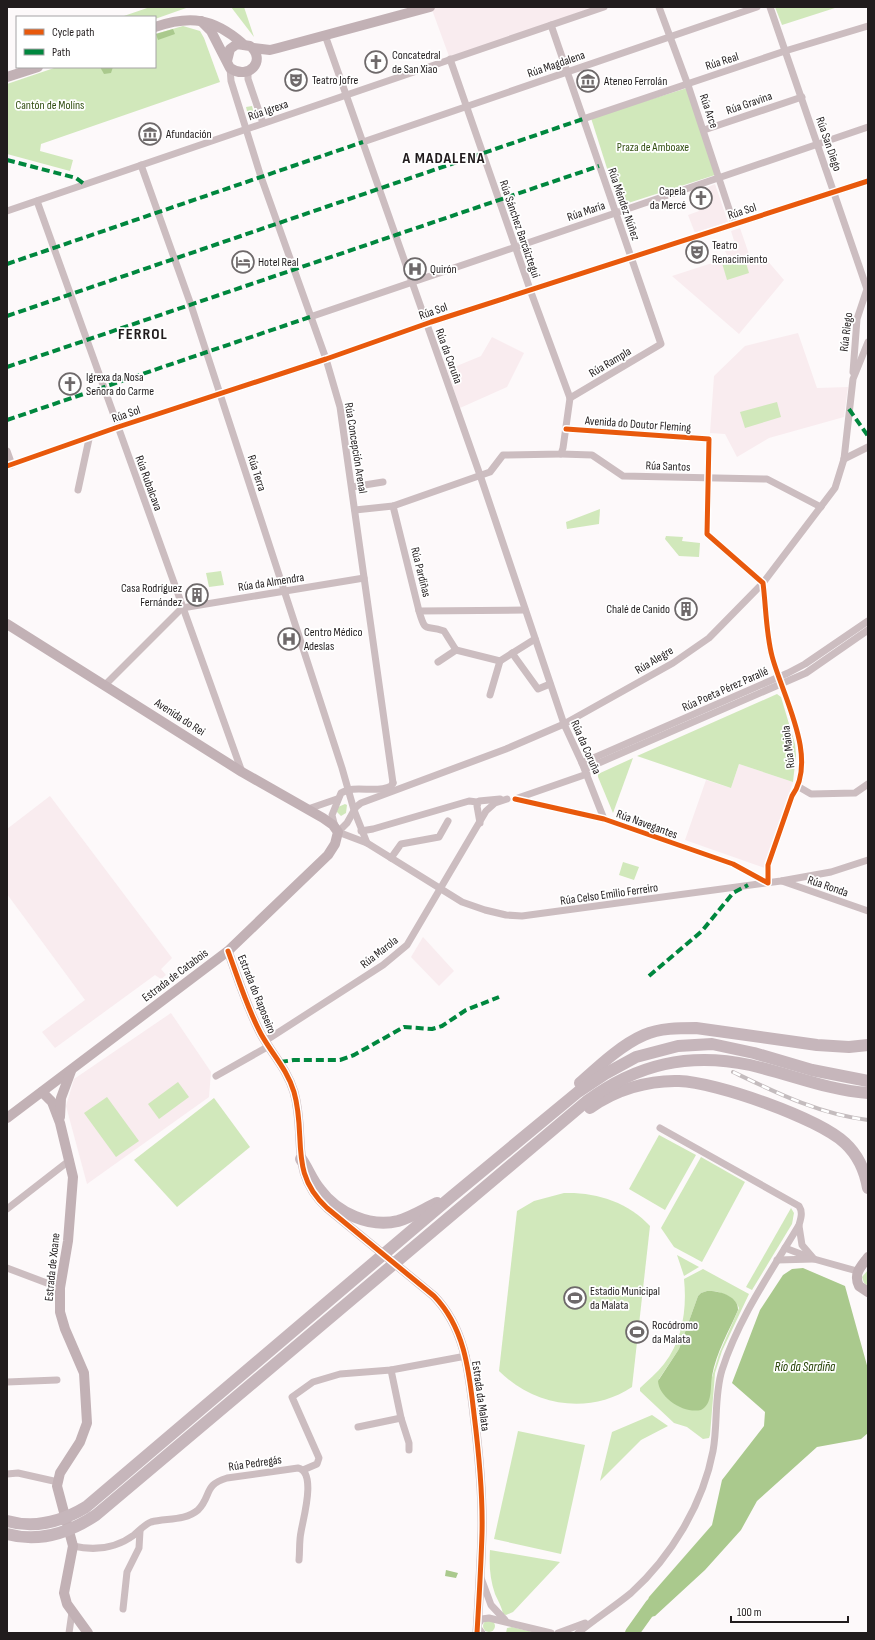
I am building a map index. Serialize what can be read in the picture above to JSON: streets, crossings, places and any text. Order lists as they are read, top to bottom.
{
  "streets": {
    "main road": ["Avenida do Rei", "Estrada de Catabois", "Estrada de Xoane"],
    "street": [
      "Rúa Real",
      "Rúa Magdalena",
      "Rúa Gravina",
      "Rúa Igrexa",
      "Rúa Arce",
      "Rúa San Diego",
      "Rúa Méndez Núñez",
      "Rúa María",
      "Rúa Sol",
      "Rúa Sánchez Barcáiztegui",
      "Rúa Riego",
      "Rúa da Coruña",
      "Rúa Rampla",
      "Avenida do Doutor Fleming",
      "Rúa Concepción Arenal",
      "Rúa Santos",
      "Rúa Terra",
      "Rúa Rubalcava",
      "Rúa Pardiñas",
      "Rúa da Almendra",
      "Rúa Alegre",
      "Rúa Poeta Pérez Parallé",
      "Rúa Maiola",
      "Rúa Navegantes",
      "Rúa Ronda",
      "Rúa Celso Emilio Ferreiro",
      "Rúa Marola",
      "Estrada do Raposeiro",
      "Estrada da Malata",
      "Rúa Pedregás"
    ]
  },
  "crossings": [
    ["Rúa Real", "Rúa Arce"],
    ["Rúa Real", "Rúa San Diego"],
    ["Rúa Real", "Rúa Méndez Núñez"],
    ["Rúa Magdalena", "Rúa Arce"],
    ["Rúa Magdalena", "Rúa Méndez Núñez"],
    ["Rúa Magdalena", "Rúa Sánchez Barcáiztegui"],
    ["Rúa Magdalena", "Rúa da Coruña"],
    ["Rúa Gravina", "Rúa Arce"],
    ["Rúa Gravina", "Rúa San Diego"],
    ["Rúa Igrexa", "Rúa Méndez Núñez"],
    ["Rúa Igrexa", "Rúa Sánchez Barcáiztegui"],
    ["Rúa Igrexa", "Rúa da Coruña"],
    ["Rúa Igrexa", "Rúa Concepción Arenal"],
    ["Rúa Igrexa", "Rúa Terra"],
    ["Rúa Igrexa", "Rúa Rubalcava"],
    ["Rúa Arce", "Rúa María"],
    ["Rúa Arce", "Rúa Sol"],
    ["Rúa San Diego", "Rúa María"],
    ["Rúa San Diego", "Rúa Sol"],
    ["Rúa San Diego", "Rúa Riego"],
    ["Rúa Méndez Núñez", "Rúa María"],
    ["Rúa Méndez Núñez", "Rúa Sol"],
    ["Rúa Méndez Núñez", "Rúa Rampla"],
    ["Rúa María", "Rúa Sánchez Barcáiztegui"],
    ["Rúa María", "Rúa da Coruña"],
    ["Rúa María", "Rúa Concepción Arenal"],
    ["Rúa Sol", "Rúa Sánchez Barcáiztegui"],
    ["Rúa Sol", "Rúa da Coruña"],
    ["Rúa Sol", "Rúa Concepción Arenal"],
    ["Rúa Sol", "Rúa Terra"],
    ["Rúa Sol", "Rúa Rubalcava"],
    ["Rúa Sánchez Barcáiztegui", "Rúa Rampla"],
    ["Rúa Sánchez Barcáiztegui", "Avenida do Doutor Fleming"],
    ["Rúa Riego", "Rúa Alegre"],
    ["Rúa da Coruña", "Rúa Pardiñas"],
    ["Rúa da Coruña", "Rúa Alegre"],
    ["Rúa da Coruña", "Rúa Poeta Pérez Parallé"],
    ["Rúa da Coruña", "Rúa Navegantes"],
    ["Avenida do Doutor Fleming", "Rúa Santos"],
    ["Rúa Concepción Arenal", "Rúa da Almendra"],
    ["Rúa Santos", "Rúa Alegre"],
    ["Rúa Terra", "Rúa da Almendra"],
    ["Rúa Terra", "Rúa Alegre"],
    ["Rúa Rubalcava", "Rúa da Almendra"],
    ["Rúa Rubalcava", "Avenida do Rei"],
    ["Rúa Alegre", "Rúa Maiola"],
    ["Rúa Poeta Pérez Parallé", "Rúa Maiola"],
    ["Rúa Poeta Pérez Parallé", "Rúa Navegantes"],
    ["Avenida do Rei", "Rúa Celso Emilio Ferreiro"],
    ["Avenida do Rei", "Estrada de Catabois"],
    ["Rúa Maiola", "Rúa Navegantes"],
    ["Rúa Maiola", "Rúa Celso Emilio Ferreiro"],
    ["Rúa Navegantes", "Rúa Celso Emilio Ferreiro"],
    ["Rúa Navegantes", "Rúa Marola"],
    ["Rúa Ronda", "Rúa Celso Emilio Ferreiro"],
    ["Rúa Celso Emilio Ferreiro", "Rúa Marola"],
    ["Rúa Celso Emilio Ferreiro", "Estrada de Catabois"],
    ["Rúa Marola", "Estrada do Raposeiro"],
    ["Estrada de Catabois", "Estrada do Raposeiro"],
    ["Estrada do Raposeiro", "Estrada da Malata"]
  ],
  "districts": ["A MADALENA", "FERROL"],
  "water": ["Río da Sardiña"],
  "parks": ["Cantón de Molíns", "Praza de Amboaxe"],
  "places": {
    "church": ["Concatedral de San Xiao", "Capela da Mercé", "Igrexa da Nosa Señora do Carme"],
    "theatre": ["Teatro Jofre", "Teatro Renacimiento"],
    "museum": ["Ateneo Ferrolán", "Afundación"],
    "hotel": ["Hotel Real"],
    "hospital": ["Quirón", "Centro Médico Adeslas"],
    "building": ["Casa Rodríguez Fernández", "Chalé de Canido"],
    "sports": ["Estadio Municipal da Malata", "Rocódromo da Malata"]
  },
  "legend": ["Cycle path", "Path"],
  "scale_bar": "100 m"
}
